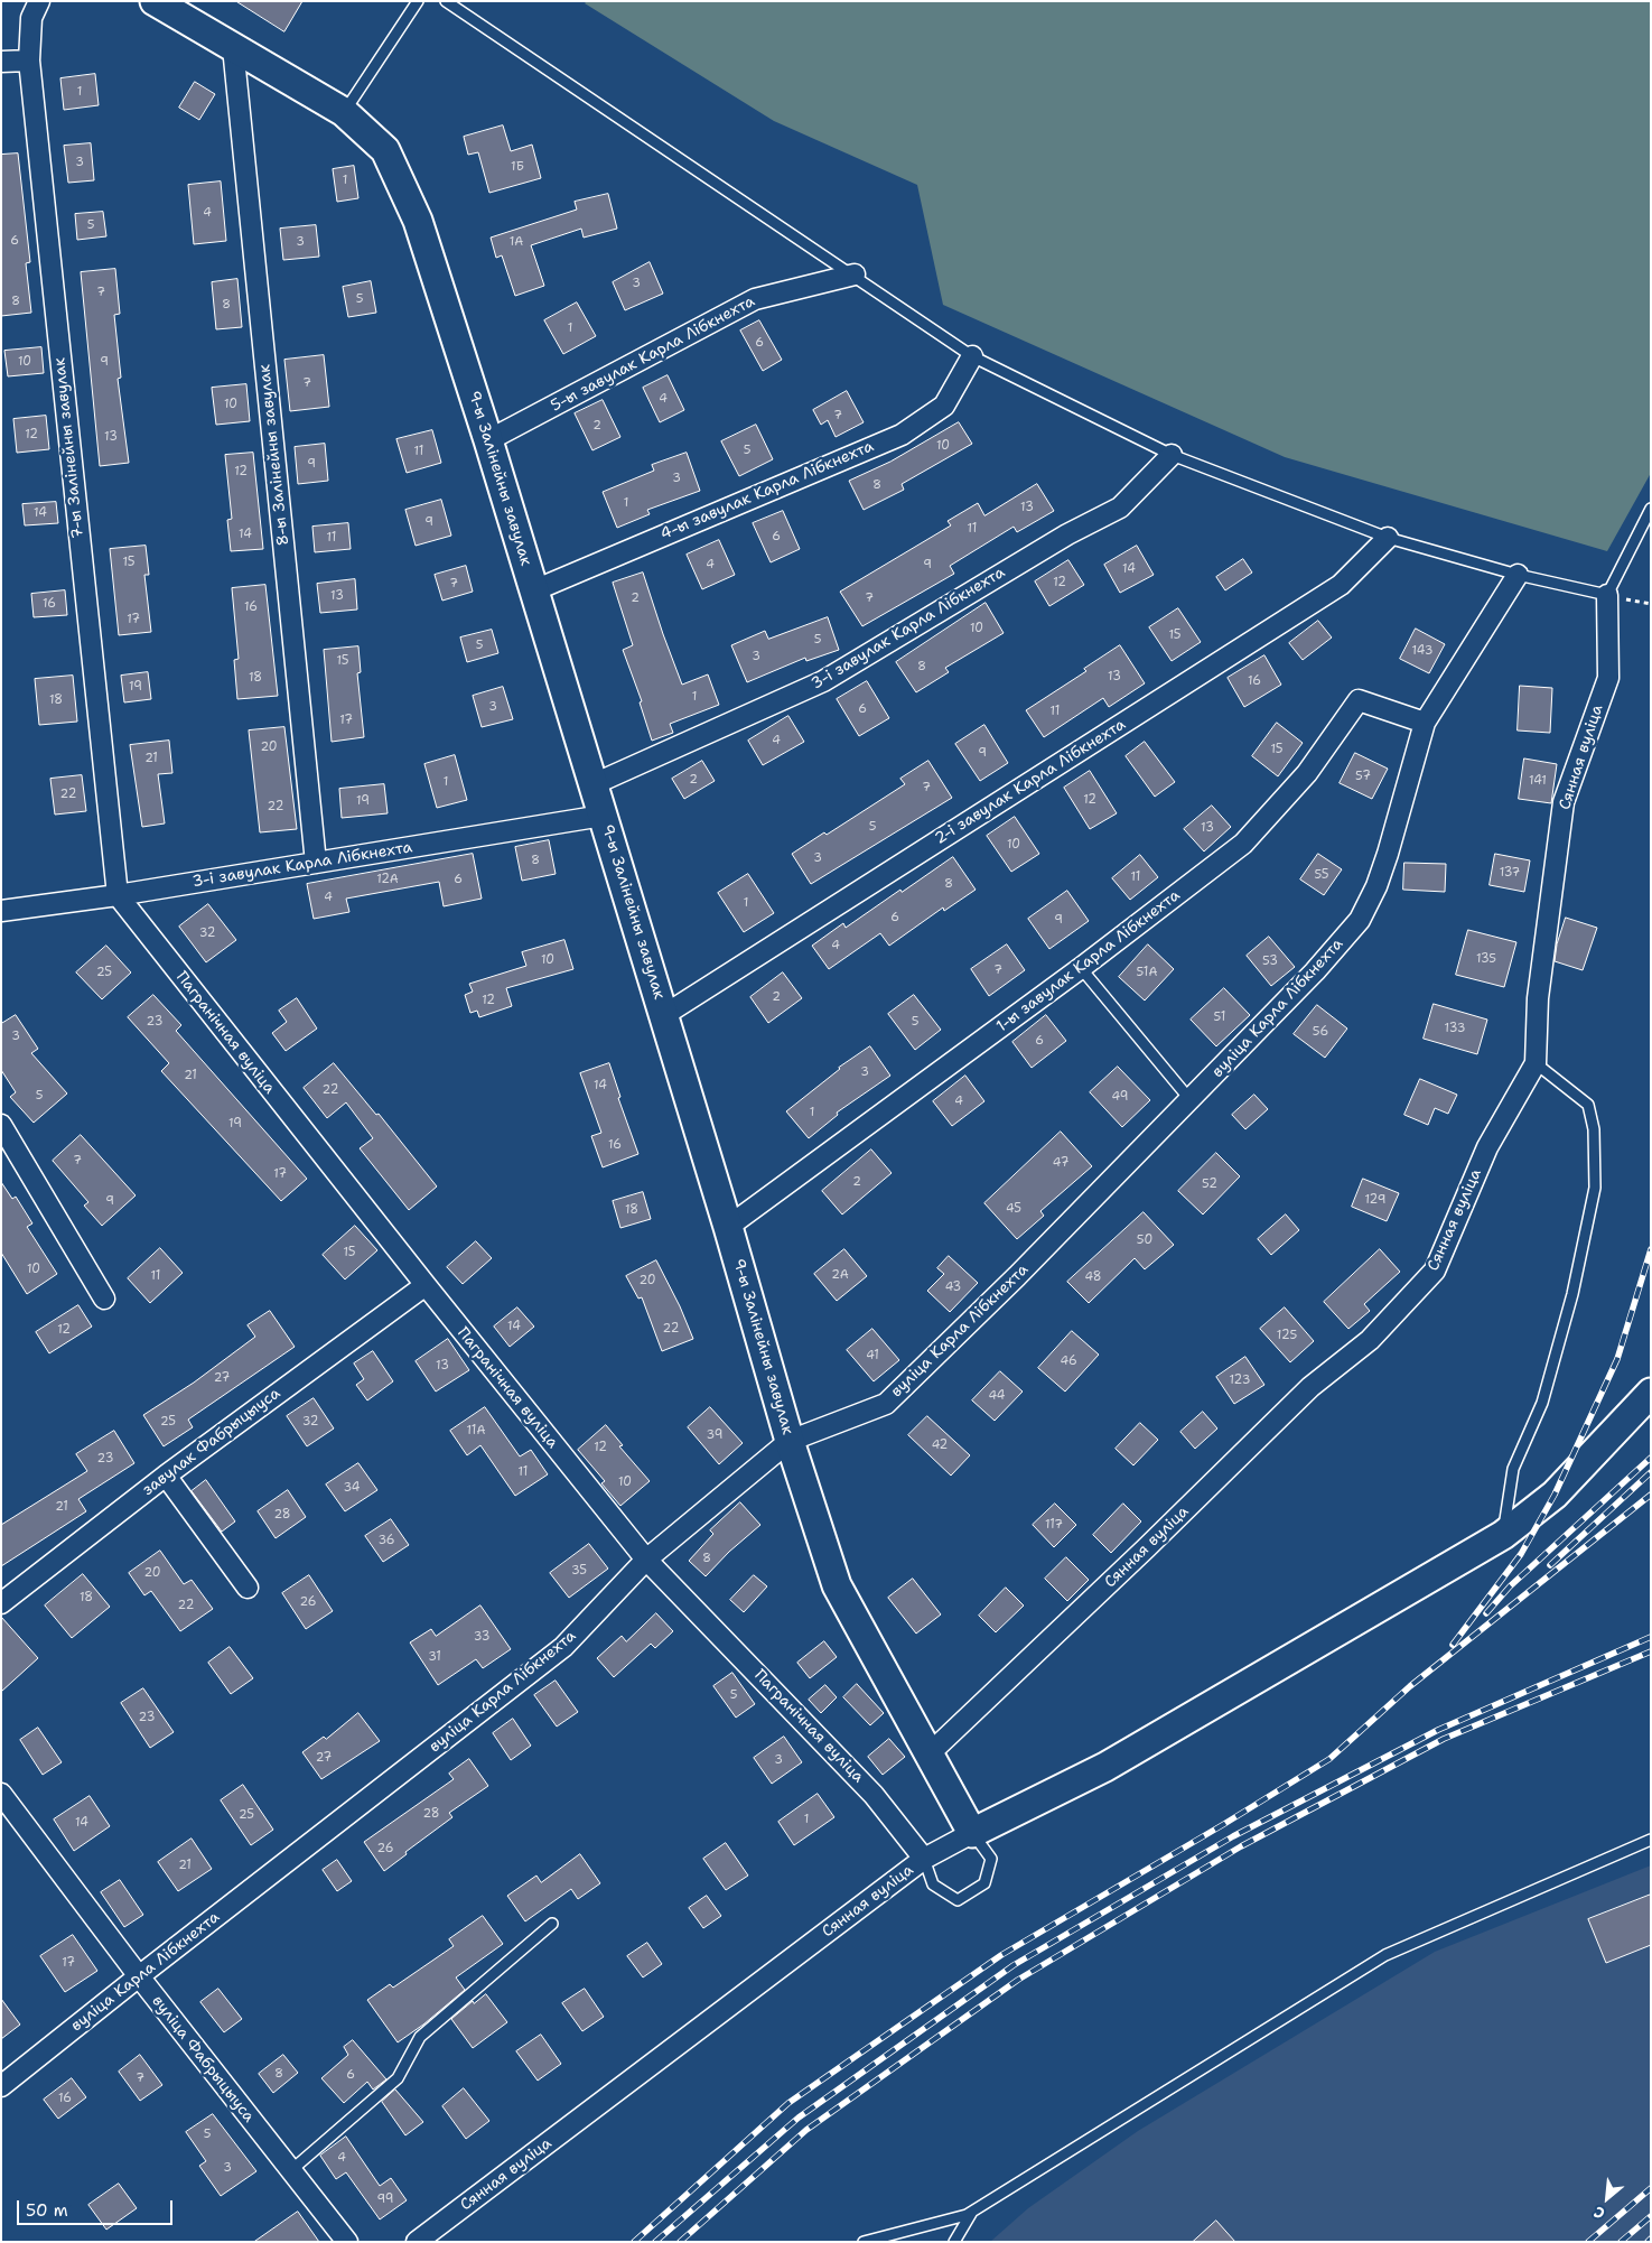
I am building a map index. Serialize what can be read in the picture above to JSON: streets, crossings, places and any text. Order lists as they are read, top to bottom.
{
  "streets": {
    "street": [
      "5-ы завулак Карла Лібкнехта",
      "7-ы Залінейны завулак",
      "8-ы Залінейны завулак",
      "9-ы Залінейны завулак",
      "4-ы завулак Карла Лібкнехта",
      "3-і завулак Карла Лібкнехта",
      "Сянная вуліца",
      "2-і завулак Карла Лібкнехта",
      "1-ы завулак Карла Лібкнехта",
      "вуліца Карла Лібкнехта",
      "Пагранічная вуліца",
      "завулак Фабрыцыуса",
      "вуліца Фабрыцыуса"
    ]
  },
  "crossings": [
    ["5-ы завулак Карла Лібкнехта", "9-ы Залінейны завулак"],
    ["7-ы Залінейны завулак", "3-і завулак Карла Лібкнехта"],
    ["7-ы Залінейны завулак", "Пагранічная вуліца"],
    ["8-ы Залінейны завулак", "9-ы Залінейны завулак"],
    ["8-ы Залінейны завулак", "3-і завулак Карла Лібкнехта"],
    ["9-ы Залінейны завулак", "4-ы завулак Карла Лібкнехта"],
    ["9-ы Залінейны завулак", "3-і завулак Карла Лібкнехта"],
    ["9-ы Залінейны завулак", "Сянная вуліца"],
    ["9-ы Залінейны завулак", "2-і завулак Карла Лібкнехта"],
    ["9-ы Залінейны завулак", "1-ы завулак Карла Лібкнехта"],
    ["9-ы Залінейны завулак", "вуліца Карла Лібкнехта"],
    ["9-ы Залінейны завулак", "Пагранічная вуліца"],
    ["3-і завулак Карла Лібкнехта", "Пагранічная вуліца"],
    ["Сянная вуліца", "Пагранічная вуліца"],
    ["1-ы завулак Карла Лібкнехта", "вуліца Карла Лібкнехта"],
    ["вуліца Карла Лібкнехта", "Пагранічная вуліца"],
    ["вуліца Карла Лібкнехта", "вуліца Фабрыцыуса"],
    ["Пагранічная вуліца", "завулак Фабрыцыуса"]
  ],
  "house_numbers": [
    "1",
    "3",
    "1Б",
    "1",
    "4",
    "5",
    "6",
    "3",
    "1А",
    "3",
    "7",
    "5",
    "8",
    "8",
    "1",
    "6",
    "10",
    "9",
    "7",
    "4",
    "10",
    "7",
    "2",
    "12",
    "13",
    "10",
    "5",
    "11",
    "9",
    "12",
    "3",
    "8",
    "1",
    "13",
    "14",
    "9",
    "11",
    "14",
    "6",
    "11",
    "15",
    "4",
    "9",
    "14",
    "12",
    "7",
    "13",
    "2",
    "7",
    "16",
    "16",
    "17",
    "10",
    "15",
    "5",
    "5",
    "143",
    "3",
    "15",
    "8",
    "13",
    "18",
    "16",
    "19",
    "1",
    "18",
    "3",
    "6",
    "11",
    "17",
    "4",
    "20",
    "15",
    "9",
    "21",
    "57",
    "2",
    "141",
    "1",
    "7",
    "22",
    "12",
    "19",
    "22",
    "5",
    "13",
    "10",
    "3",
    "8",
    "137",
    "55",
    "11",
    "12А",
    "6",
    "8",
    "4",
    "1",
    "6",
    "9",
    "32",
    "4",
    "135",
    "10",
    "53",
    "7",
    "25",
    "51А",
    "2",
    "12",
    "51",
    "23",
    "5",
    "133",
    "56",
    "3",
    "6",
    "3",
    "21",
    "14",
    "22",
    "5",
    "49",
    "4",
    "1",
    "19",
    "16",
    "7",
    "47",
    "17",
    "2",
    "52",
    "129",
    "9",
    "45",
    "18",
    "50",
    "15",
    "10",
    "2А",
    "11",
    "48",
    "20",
    "43",
    "14",
    "22",
    "12",
    "125",
    "41",
    "46",
    "13",
    "27",
    "123",
    "44",
    "25",
    "32",
    "11А",
    "39",
    "42",
    "12",
    "23",
    "11",
    "10",
    "34",
    "21",
    "28",
    "117",
    "36",
    "8",
    "35",
    "20",
    "18",
    "26",
    "22",
    "33",
    "31",
    "5",
    "23",
    "27",
    "3",
    "28",
    "25",
    "1",
    "14",
    "26",
    "21",
    "17",
    "8",
    "6",
    "7",
    "16",
    "5",
    "4",
    "3",
    "99"
  ],
  "scale_bar": "50 m",
  "north": "bottom left"
}
